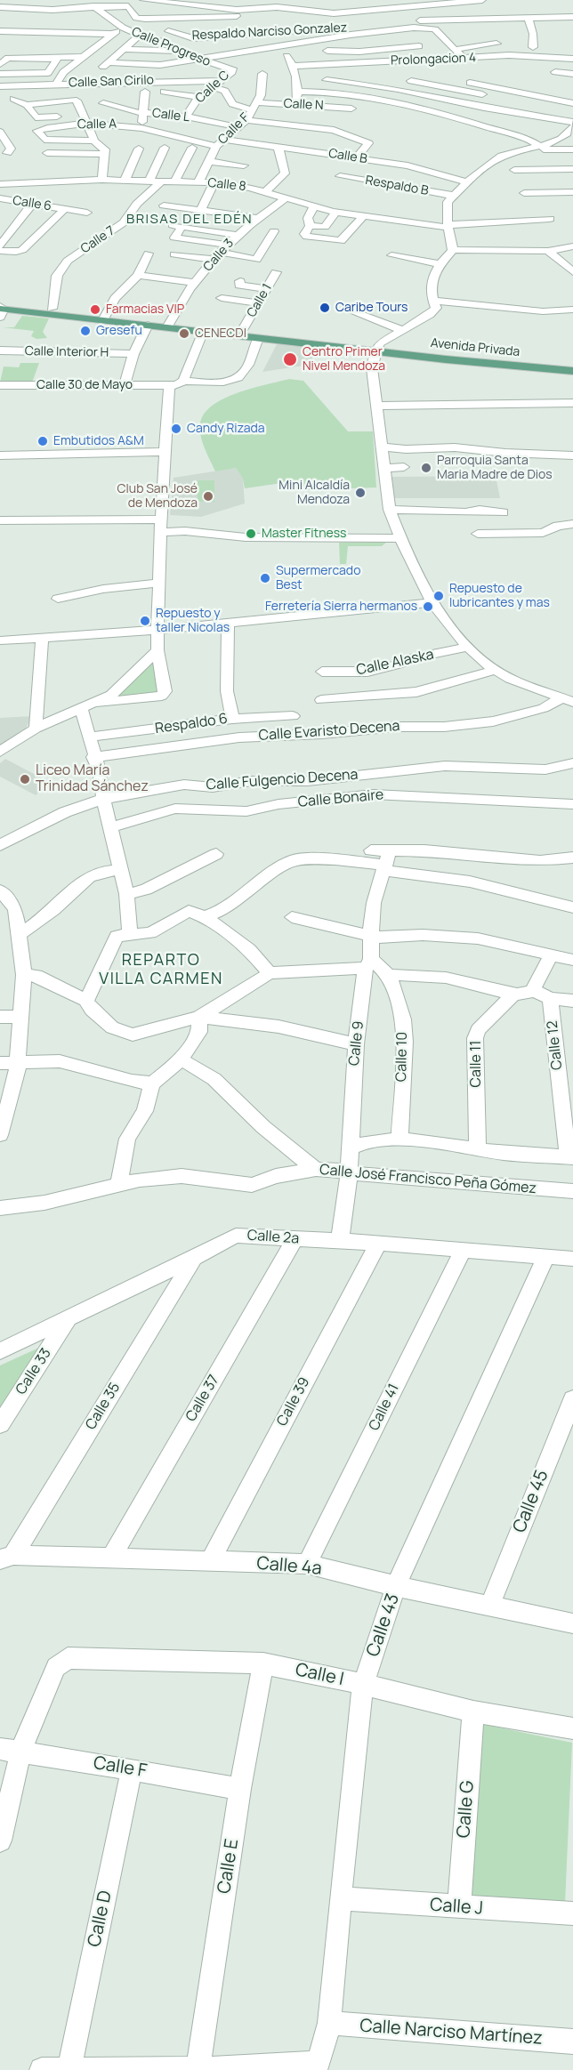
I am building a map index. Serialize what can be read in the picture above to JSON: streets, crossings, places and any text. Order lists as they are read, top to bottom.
{
  "streets": {
    "main road": ["Avenida Privada"],
    "street": [
      "Respaldo Narciso Gonzalez",
      "Calle Progreso",
      "Prolongacion 4",
      "Calle San Cirilo",
      "Calle C",
      "Calle N",
      "Calle L",
      "Calle A",
      "Calle F",
      "Calle B",
      "Calle 8",
      "Respaldo B",
      "Calle 6",
      "Calle 7",
      "Calle 3",
      "Calle 1",
      "Calle Interior H",
      "Calle 30 de Mayo",
      "Calle Alaska",
      "Respaldo 6",
      "Calle Evaristo Decena",
      "Calle Fulgencio Decena",
      "Calle Bonaire",
      "Calle 9",
      "Calle 12",
      "Calle 10",
      "Calle 11",
      "Calle José Francisco Peña Gómez",
      "Calle 2a",
      "Calle 33",
      "Calle 37",
      "Calle 39",
      "Calle 35",
      "Calle 41",
      "Calle 45",
      "Calle 4a",
      "Calle 43",
      "Calle I",
      "Calle G",
      "Calle E",
      "Calle J",
      "Calle D",
      "Calle Narciso Martínez"
    ]
  },
  "crossings": [
    ["Respaldo Narciso Gonzalez", "Calle Progreso"],
    ["Calle Progreso", "Calle C"],
    ["Calle San Cirilo", "Calle C"],
    ["Calle C", "Calle L"],
    ["Calle N", "Calle F"],
    ["Calle L", "Calle F"],
    ["Calle A", "Calle F"],
    ["Calle F", "Calle B"],
    ["Calle F", "Calle 8"],
    ["Calle F", "Calle I"],
    ["Calle F", "Calle E"],
    ["Calle F", "Calle D"],
    ["Calle 8", "Calle 7"],
    ["Calle 8", "Calle 3"],
    ["Calle 9", "Calle José Francisco Peña Gómez"],
    ["Calle 9", "Calle 2a"],
    ["Calle 2a", "Calle 33"],
    ["Calle 2a", "Calle 37"],
    ["Calle 2a", "Calle 39"],
    ["Calle 2a", "Calle 35"],
    ["Calle 2a", "Calle 41"],
    ["Calle 2a", "Calle 43"],
    ["Calle 37", "Calle 4a"],
    ["Calle 39", "Calle 4a"],
    ["Calle 35", "Calle 4a"],
    ["Calle 41", "Calle 4a"],
    ["Calle 45", "Calle 4a"],
    ["Calle 4a", "Calle 43"],
    ["Calle 43", "Calle I"],
    ["Calle 43", "Calle E"],
    ["Calle 43", "Calle J"],
    ["Calle 43", "Calle Narciso Martínez"],
    ["Calle I", "Calle G"],
    ["Calle I", "Calle E"],
    ["Calle G", "Calle J"]
  ],
  "districts": ["BRISAS DEL EDÉN", "REPARTO VILLA CARMEN"],
  "places": [
    "Caribe Tours",
    "Farmacias VIP",
    "Gresefu",
    "CENECDI",
    "Centro Primer Nivel Mendoza",
    "Candy Rizada",
    "Embutidos A&M",
    "Parroquia Santa Maria Madre de Dios",
    "Mini Alcaldía Mendoza",
    "Club San José de Mendoza",
    "Master Fitness",
    "Supermercado Best",
    "Repuesto de lubricantes y mas",
    "Ferretería Sierra hermanos",
    "Repuesto y taller Nicolas",
    "Liceo María Trinidad Sánchez"
  ]
}
